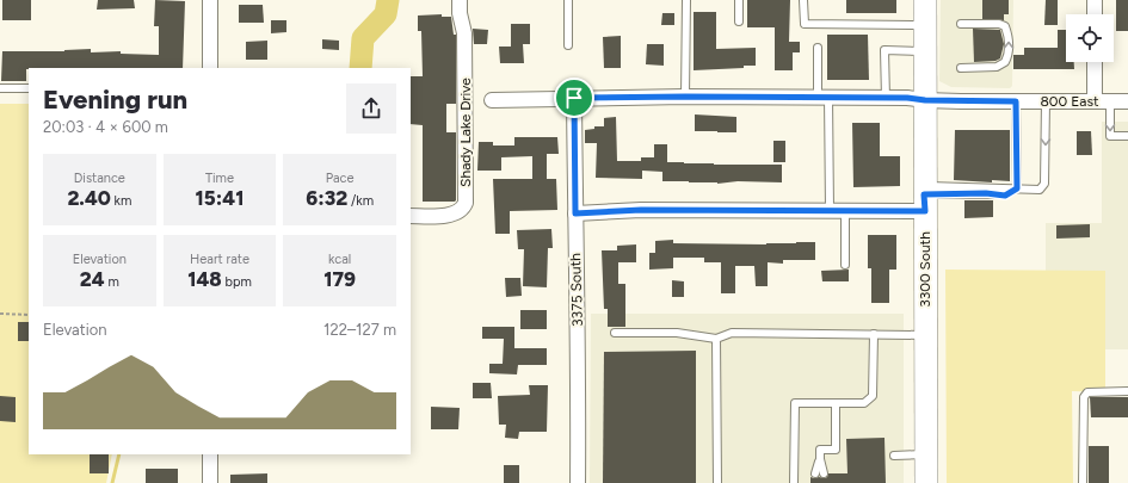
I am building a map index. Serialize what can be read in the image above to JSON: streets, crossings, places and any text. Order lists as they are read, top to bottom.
{
  "streets": {
    "main road": ["3300 South"],
    "street": ["800 East", "Shady Lake Drive", "3375 South"]
  },
  "crossings": [
    ["800 East", "3300 South"],
    ["800 East", "3375 South"]
  ],
  "page": {
    "heading": ["Evening run", "20:03 · 4 × 600 m"],
    "stats": [
      ["Distance", "2.40 km"],
      ["Time", "15:41"],
      ["Pace", "6:32 /km"],
      ["Elevation", "24 m"],
      ["Heart rate", "148 bpm"],
      ["kcal", "179"]
    ],
    "chart": ["Elevation", "122–127 m"]
  }
}
